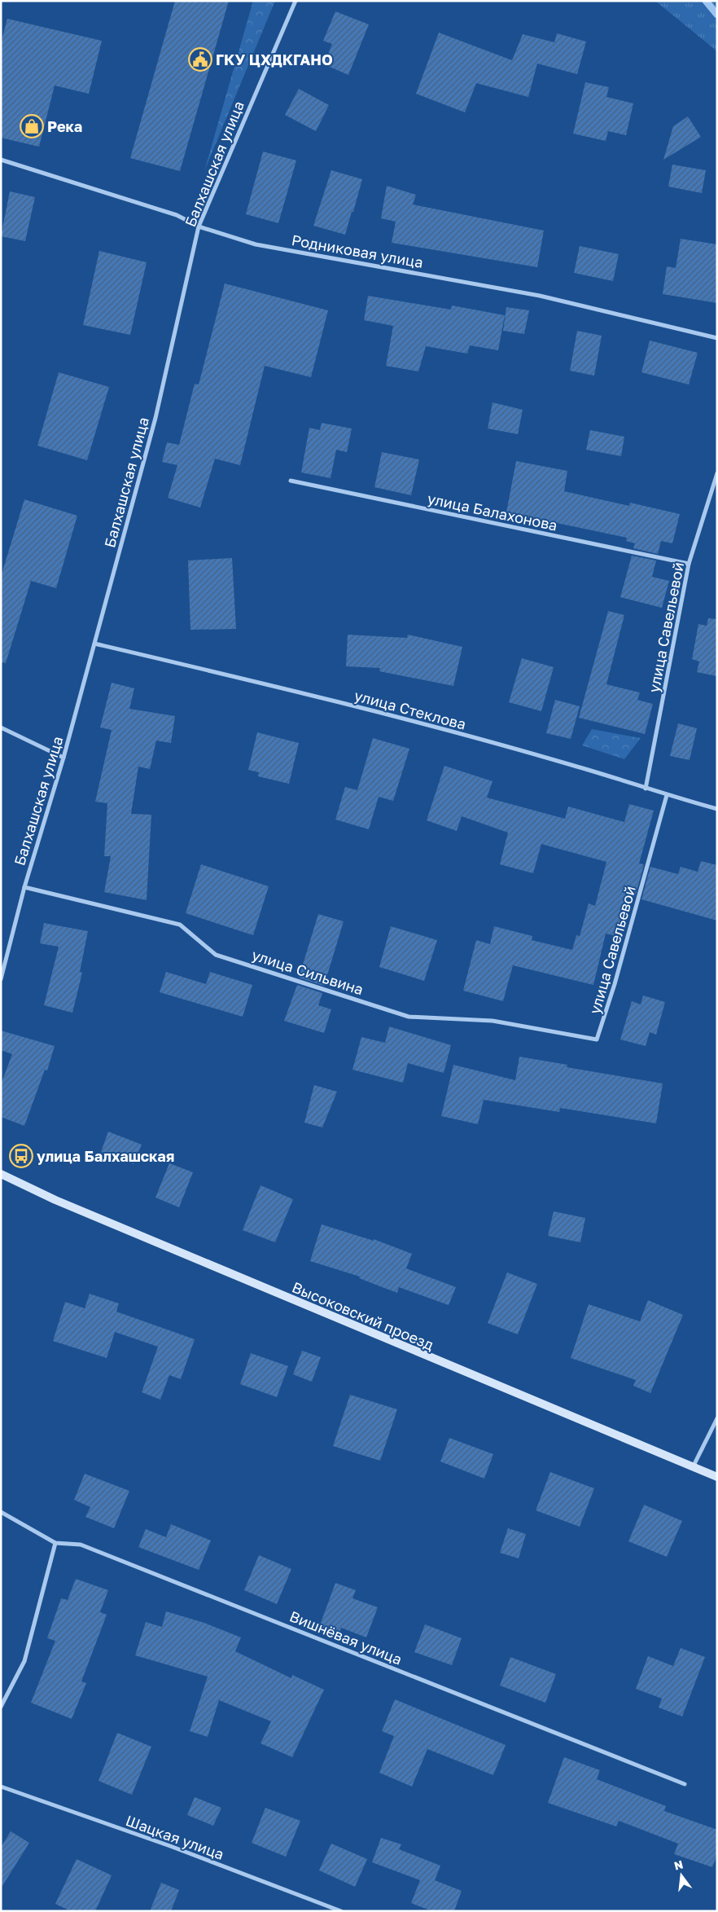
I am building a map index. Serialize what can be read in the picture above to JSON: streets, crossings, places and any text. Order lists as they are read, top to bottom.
{
  "streets": {
    "street": [
      "Балхашская улица",
      "Родниковая улица",
      "улица Балахонова",
      "улица Савельевой",
      "улица Стеклова",
      "улица Сильвина",
      "Высоковский проезд",
      "Вишнёвая улица",
      "Шацкая улица"
    ]
  },
  "crossings": [
    ["Балхашская улица", "Родниковая улица"],
    ["Балхашская улица", "улица Стеклова"],
    ["Балхашская улица", "улица Сильвина"],
    ["улица Балахонова", "улица Савельевой"],
    ["улица Савельевой", "улица Стеклова"],
    ["улица Савельевой", "улица Сильвина"]
  ],
  "places": {
    "public building": ["ГКУ ЦХДКГАНО"],
    "shop": ["Река"],
    "bus stop": ["улица Балхашская"]
  },
  "north": "top"
}
